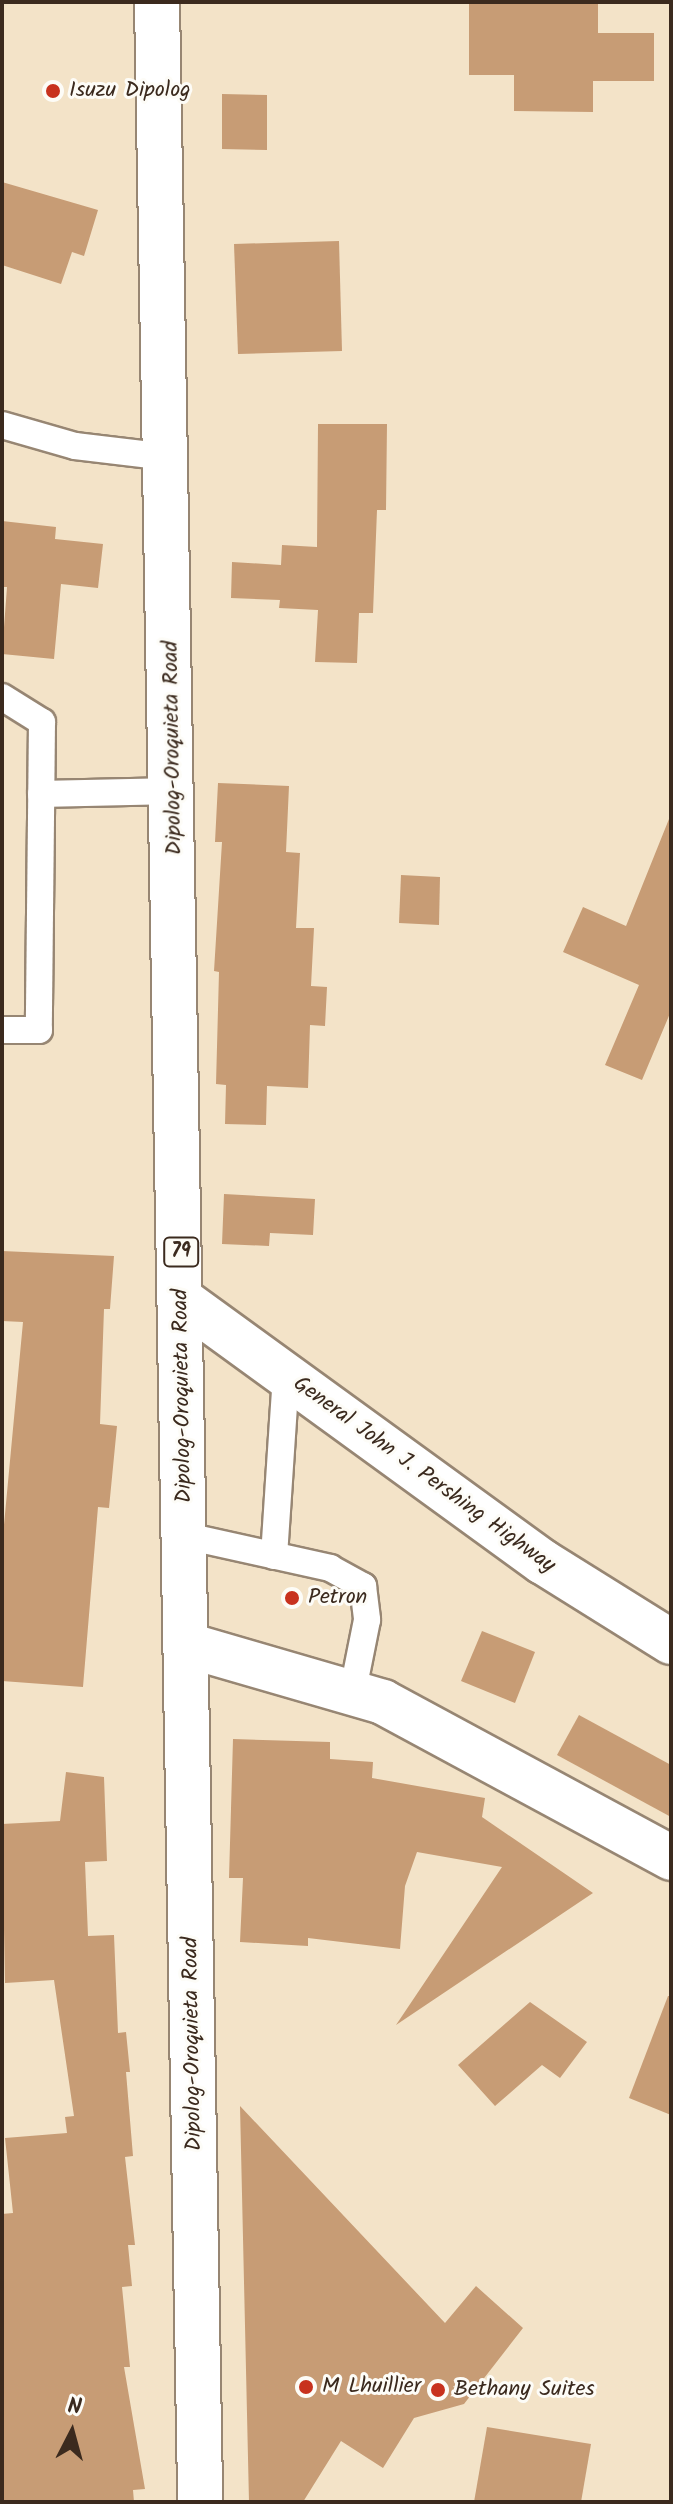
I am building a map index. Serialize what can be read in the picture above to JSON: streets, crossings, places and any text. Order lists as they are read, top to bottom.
{
  "streets": {
    "main road": ["Dipolog-Oroquieta Road", "79", "General John J. Pershing Highway"]
  },
  "crossings": [
    ["Dipolog-Oroquieta Road", "General John J. Pershing Highway"]
  ],
  "places": [
    "Isuzu Dipolog",
    "Petron",
    "M Lhuillier",
    "Bethany Suites"
  ],
  "north": "top"
}
